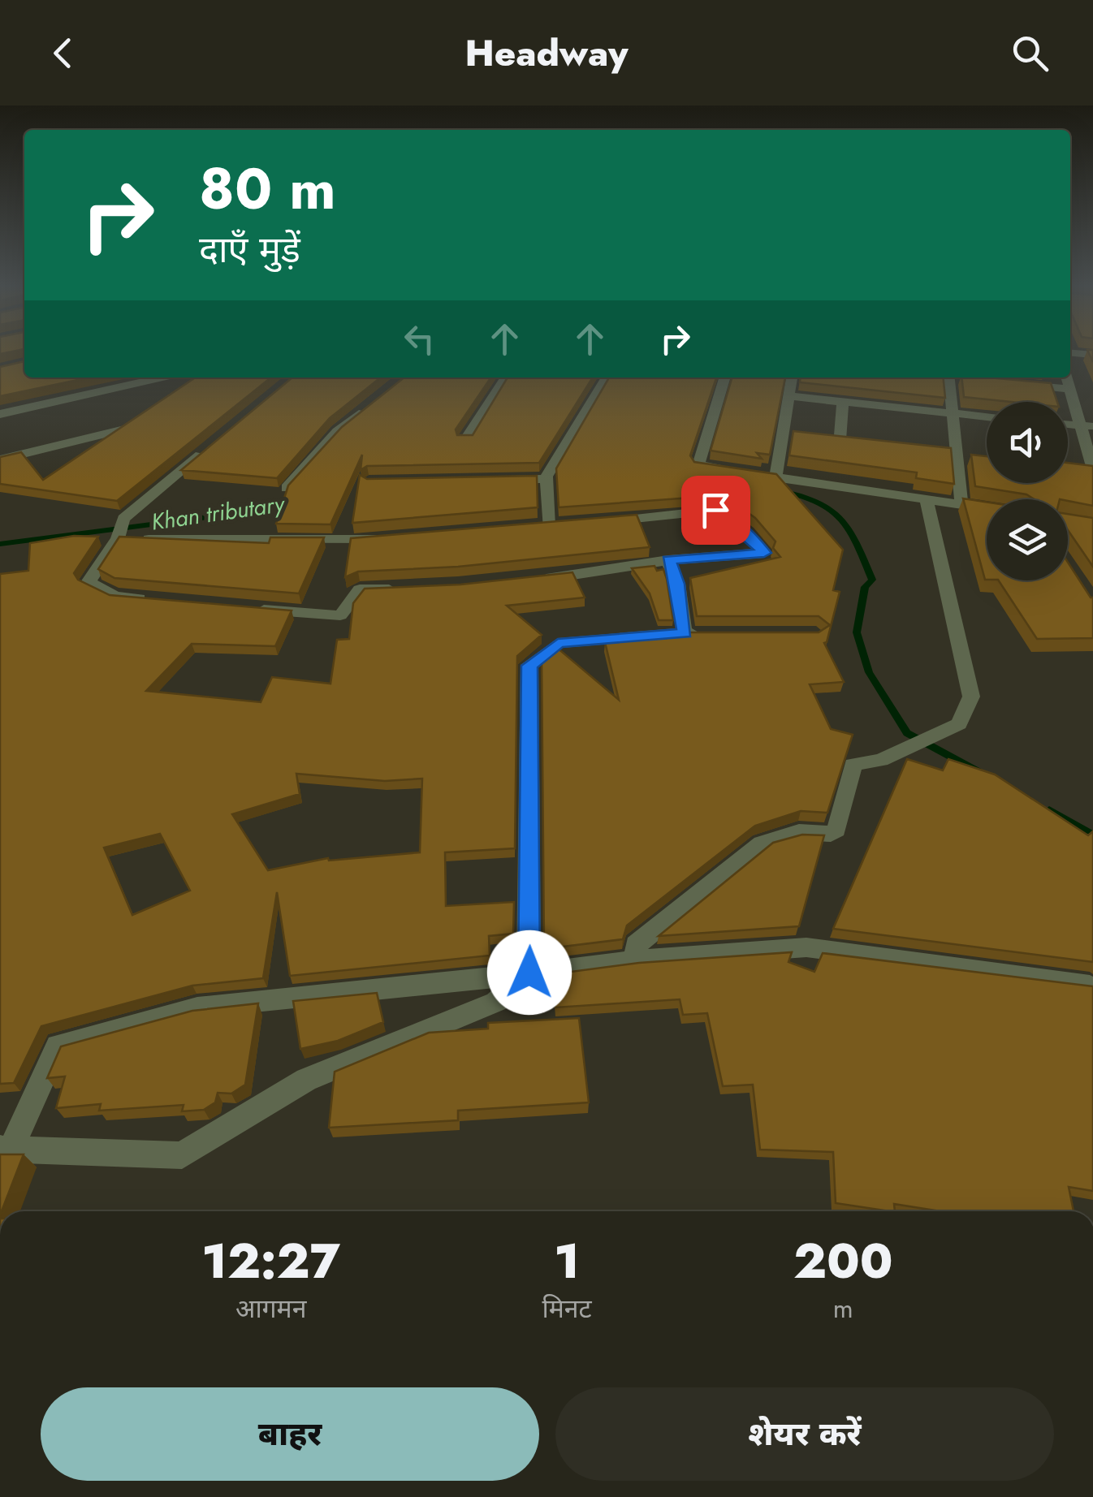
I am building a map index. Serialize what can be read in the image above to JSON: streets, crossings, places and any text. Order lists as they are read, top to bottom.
{
  "water": ["Khan tributary"],
  "page": {
    "header": "Headway",
    "turn": ["80 m", "दाएँ मुड़ें"],
    "eta": [
      "12:27",
      "आगमन",
      "1",
      "मिनट",
      "200",
      "m"
    ],
    "buttons": ["बाहर", "शेयर करें"]
  }
}
